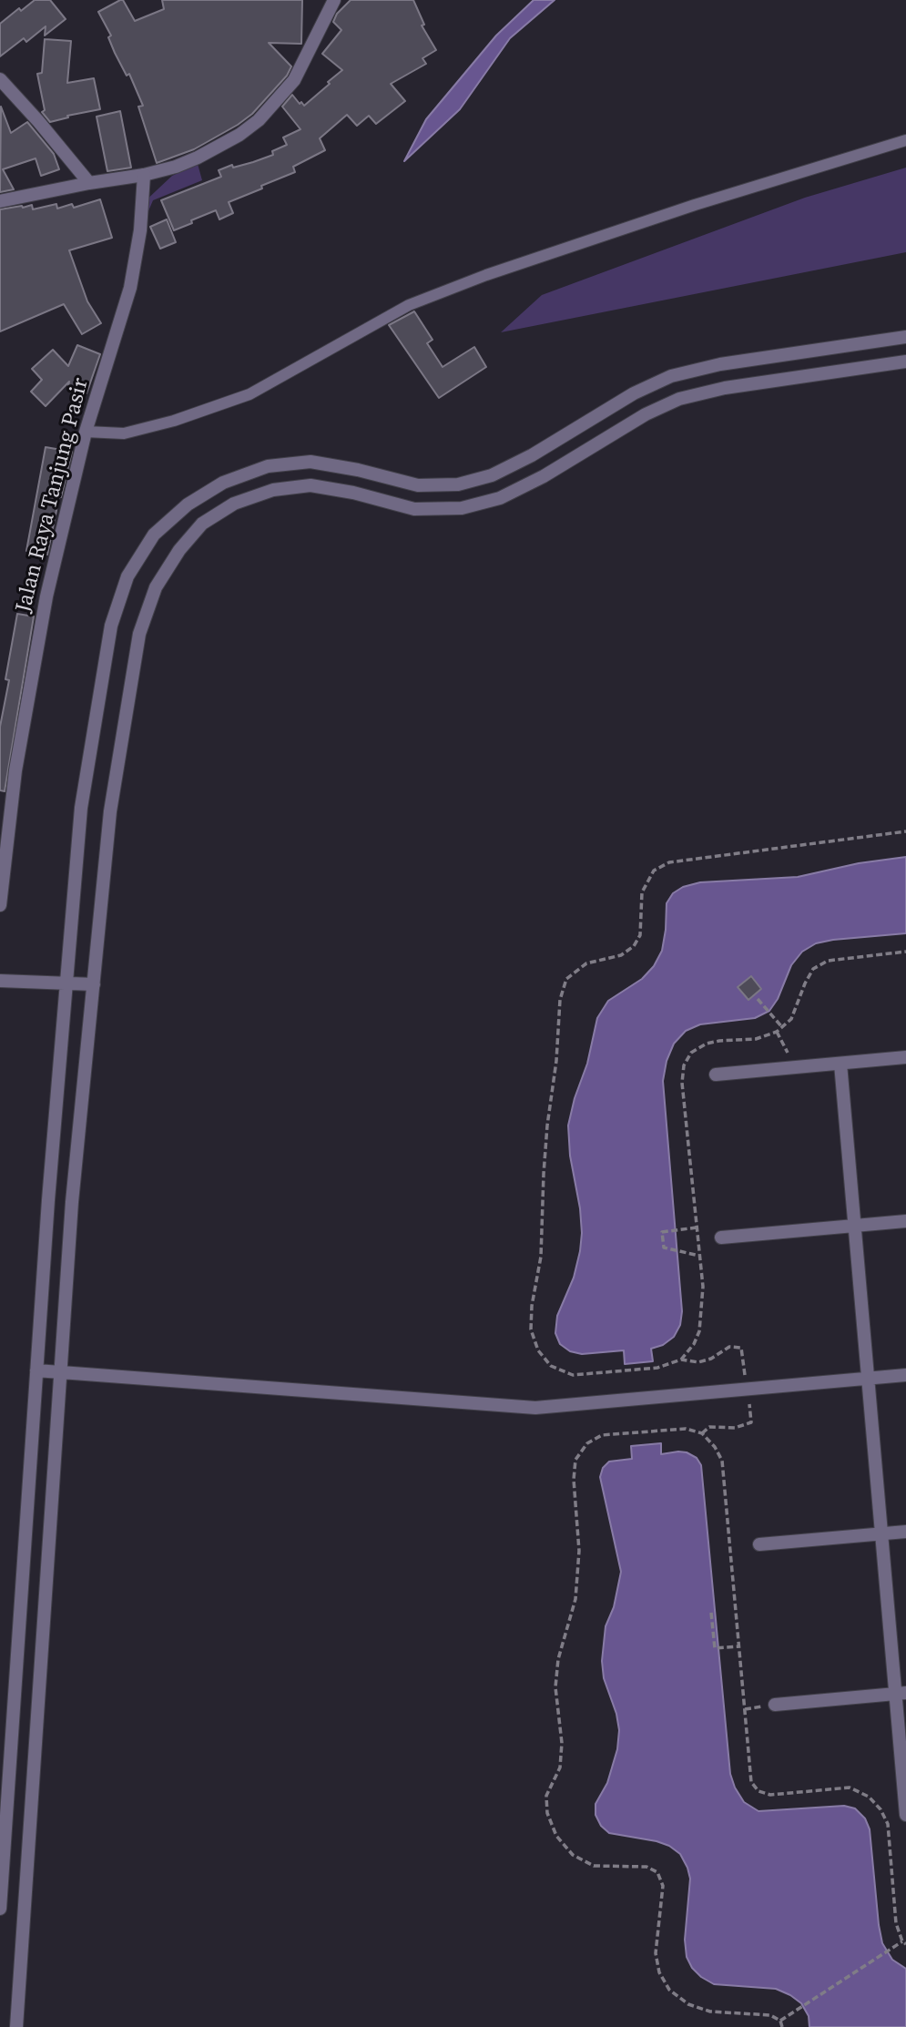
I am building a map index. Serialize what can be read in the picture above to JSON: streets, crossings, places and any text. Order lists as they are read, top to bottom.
{
  "streets": {
    "street": ["Jalan Raya Tanjung Pasir"]
  }
}
